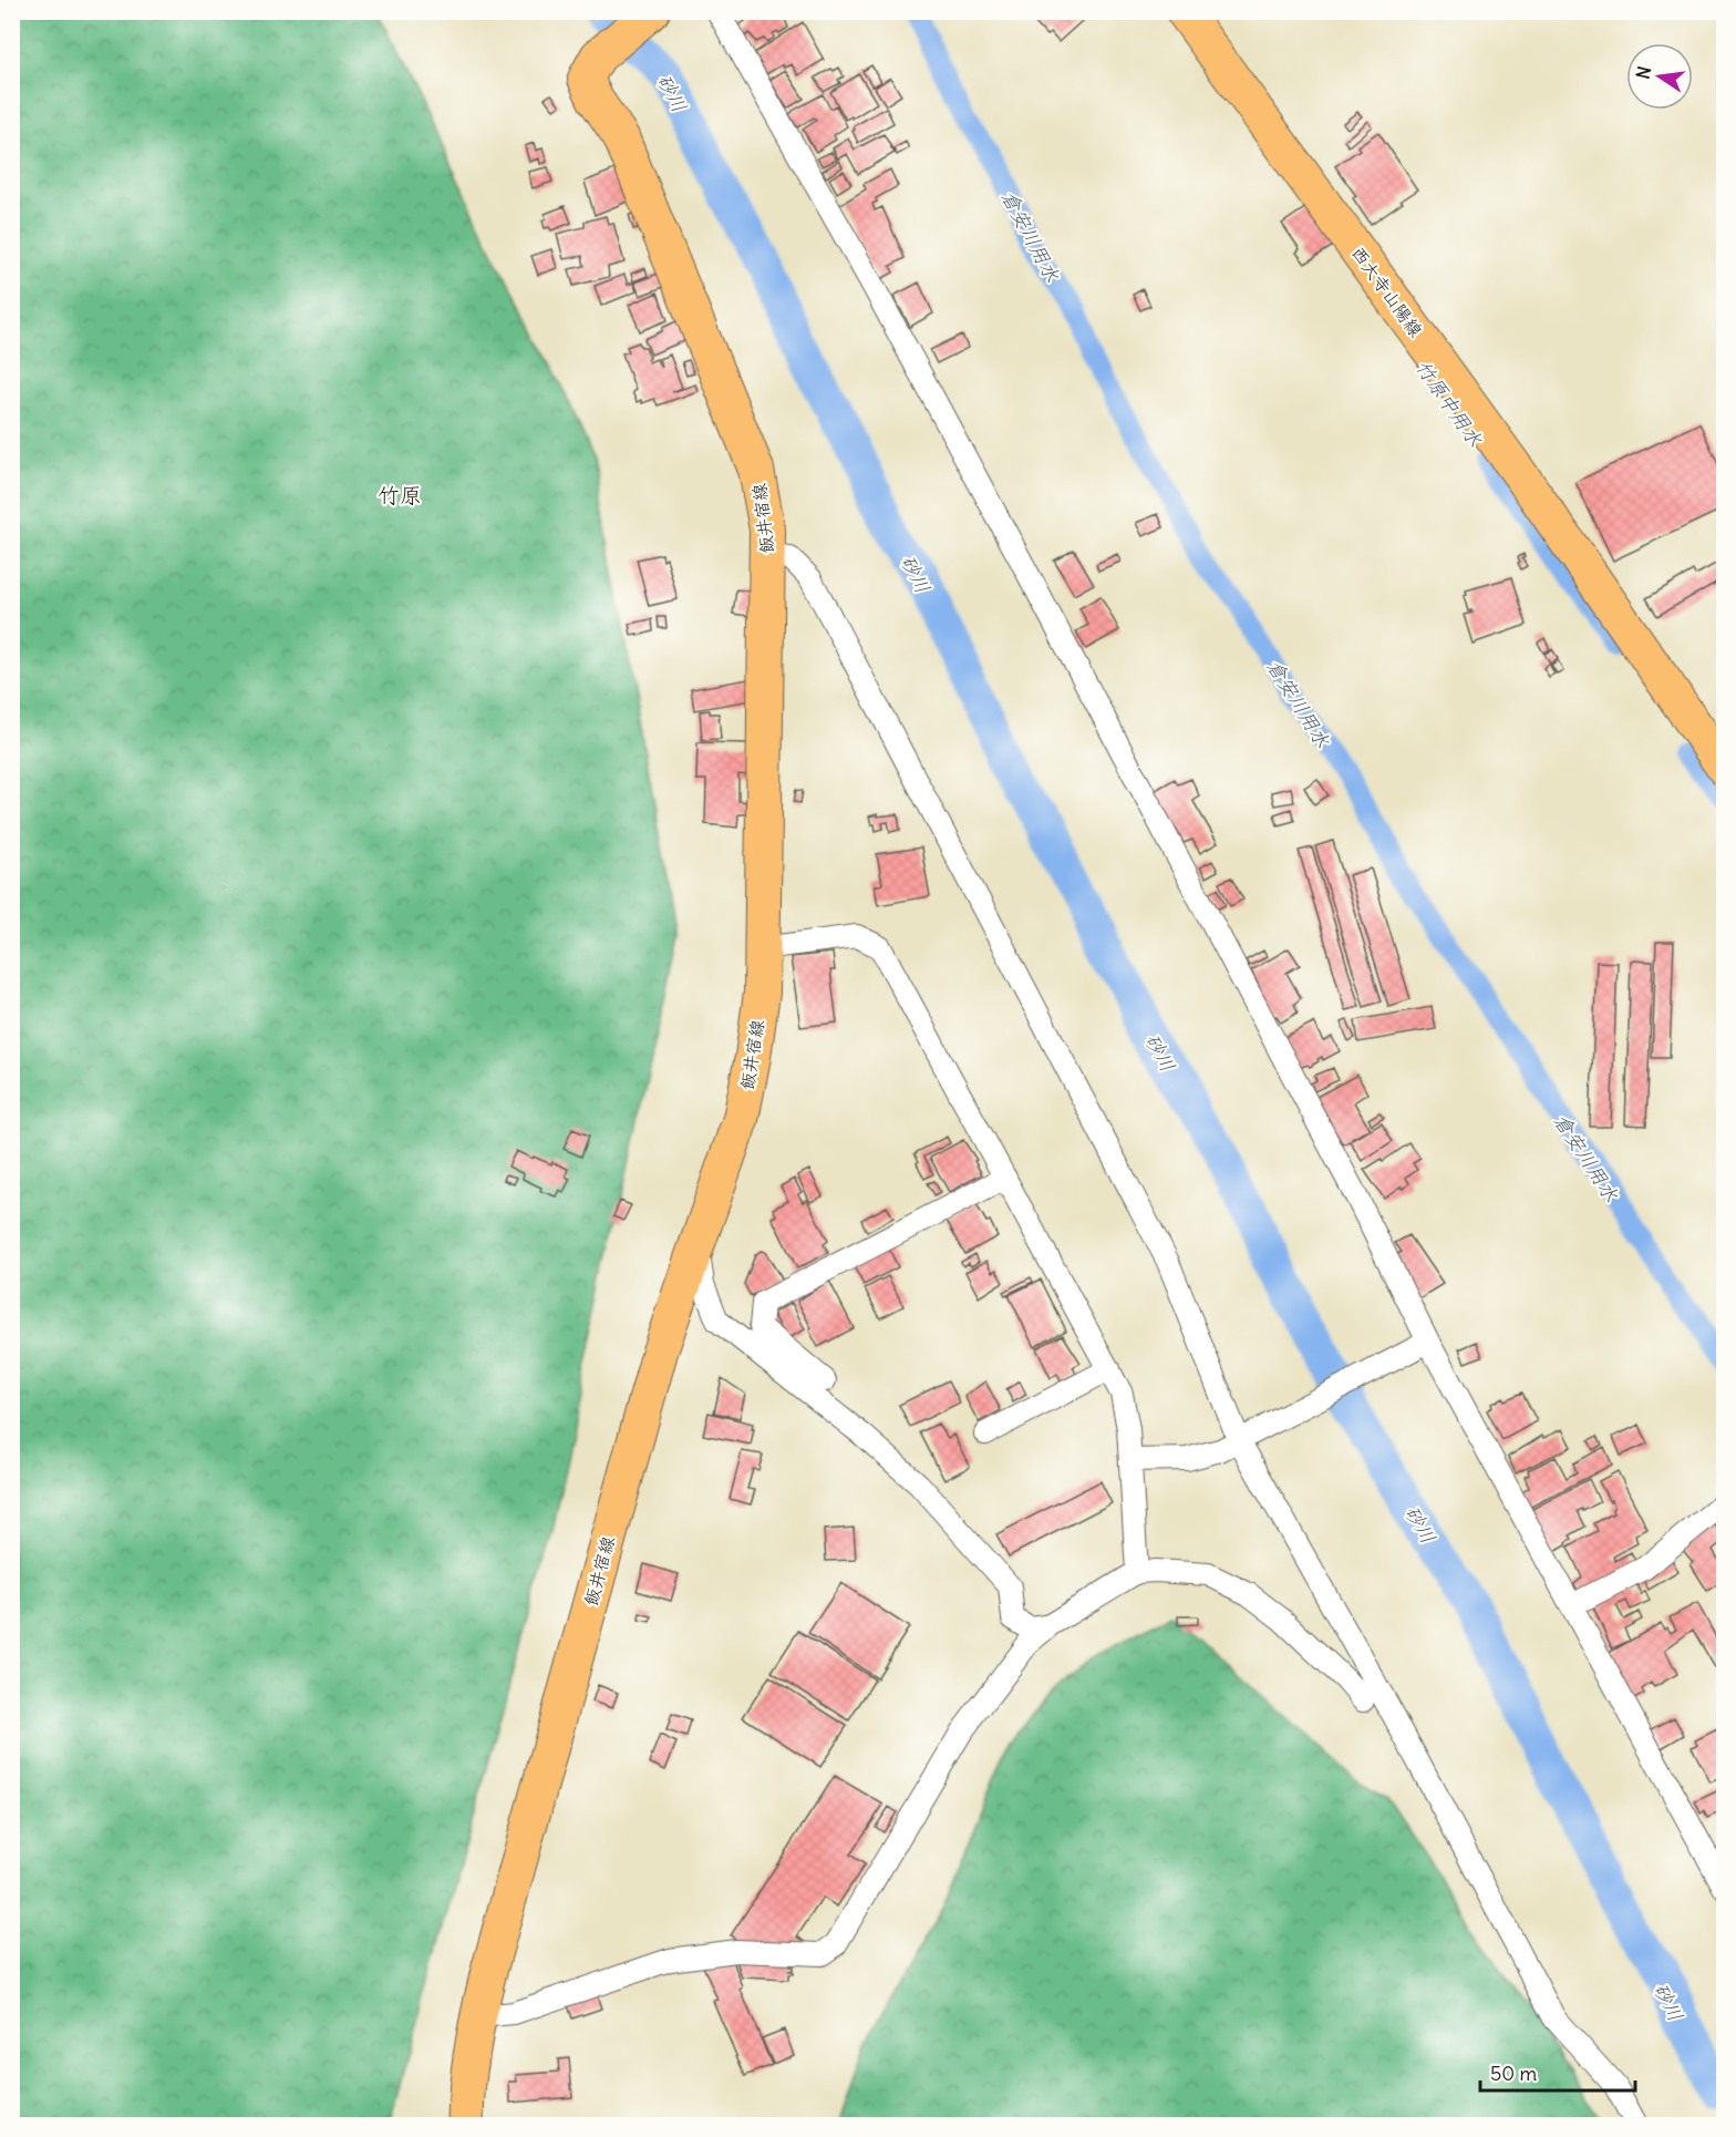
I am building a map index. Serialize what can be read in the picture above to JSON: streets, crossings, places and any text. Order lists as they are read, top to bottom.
{
  "streets": {
    "main road": ["西大寺山陽線", "飯井宿線"]
  },
  "districts": ["竹原"],
  "water": ["砂川", "倉安川用水", "竹原中用水"],
  "scale_bar": "50 m",
  "north": "left"
}
